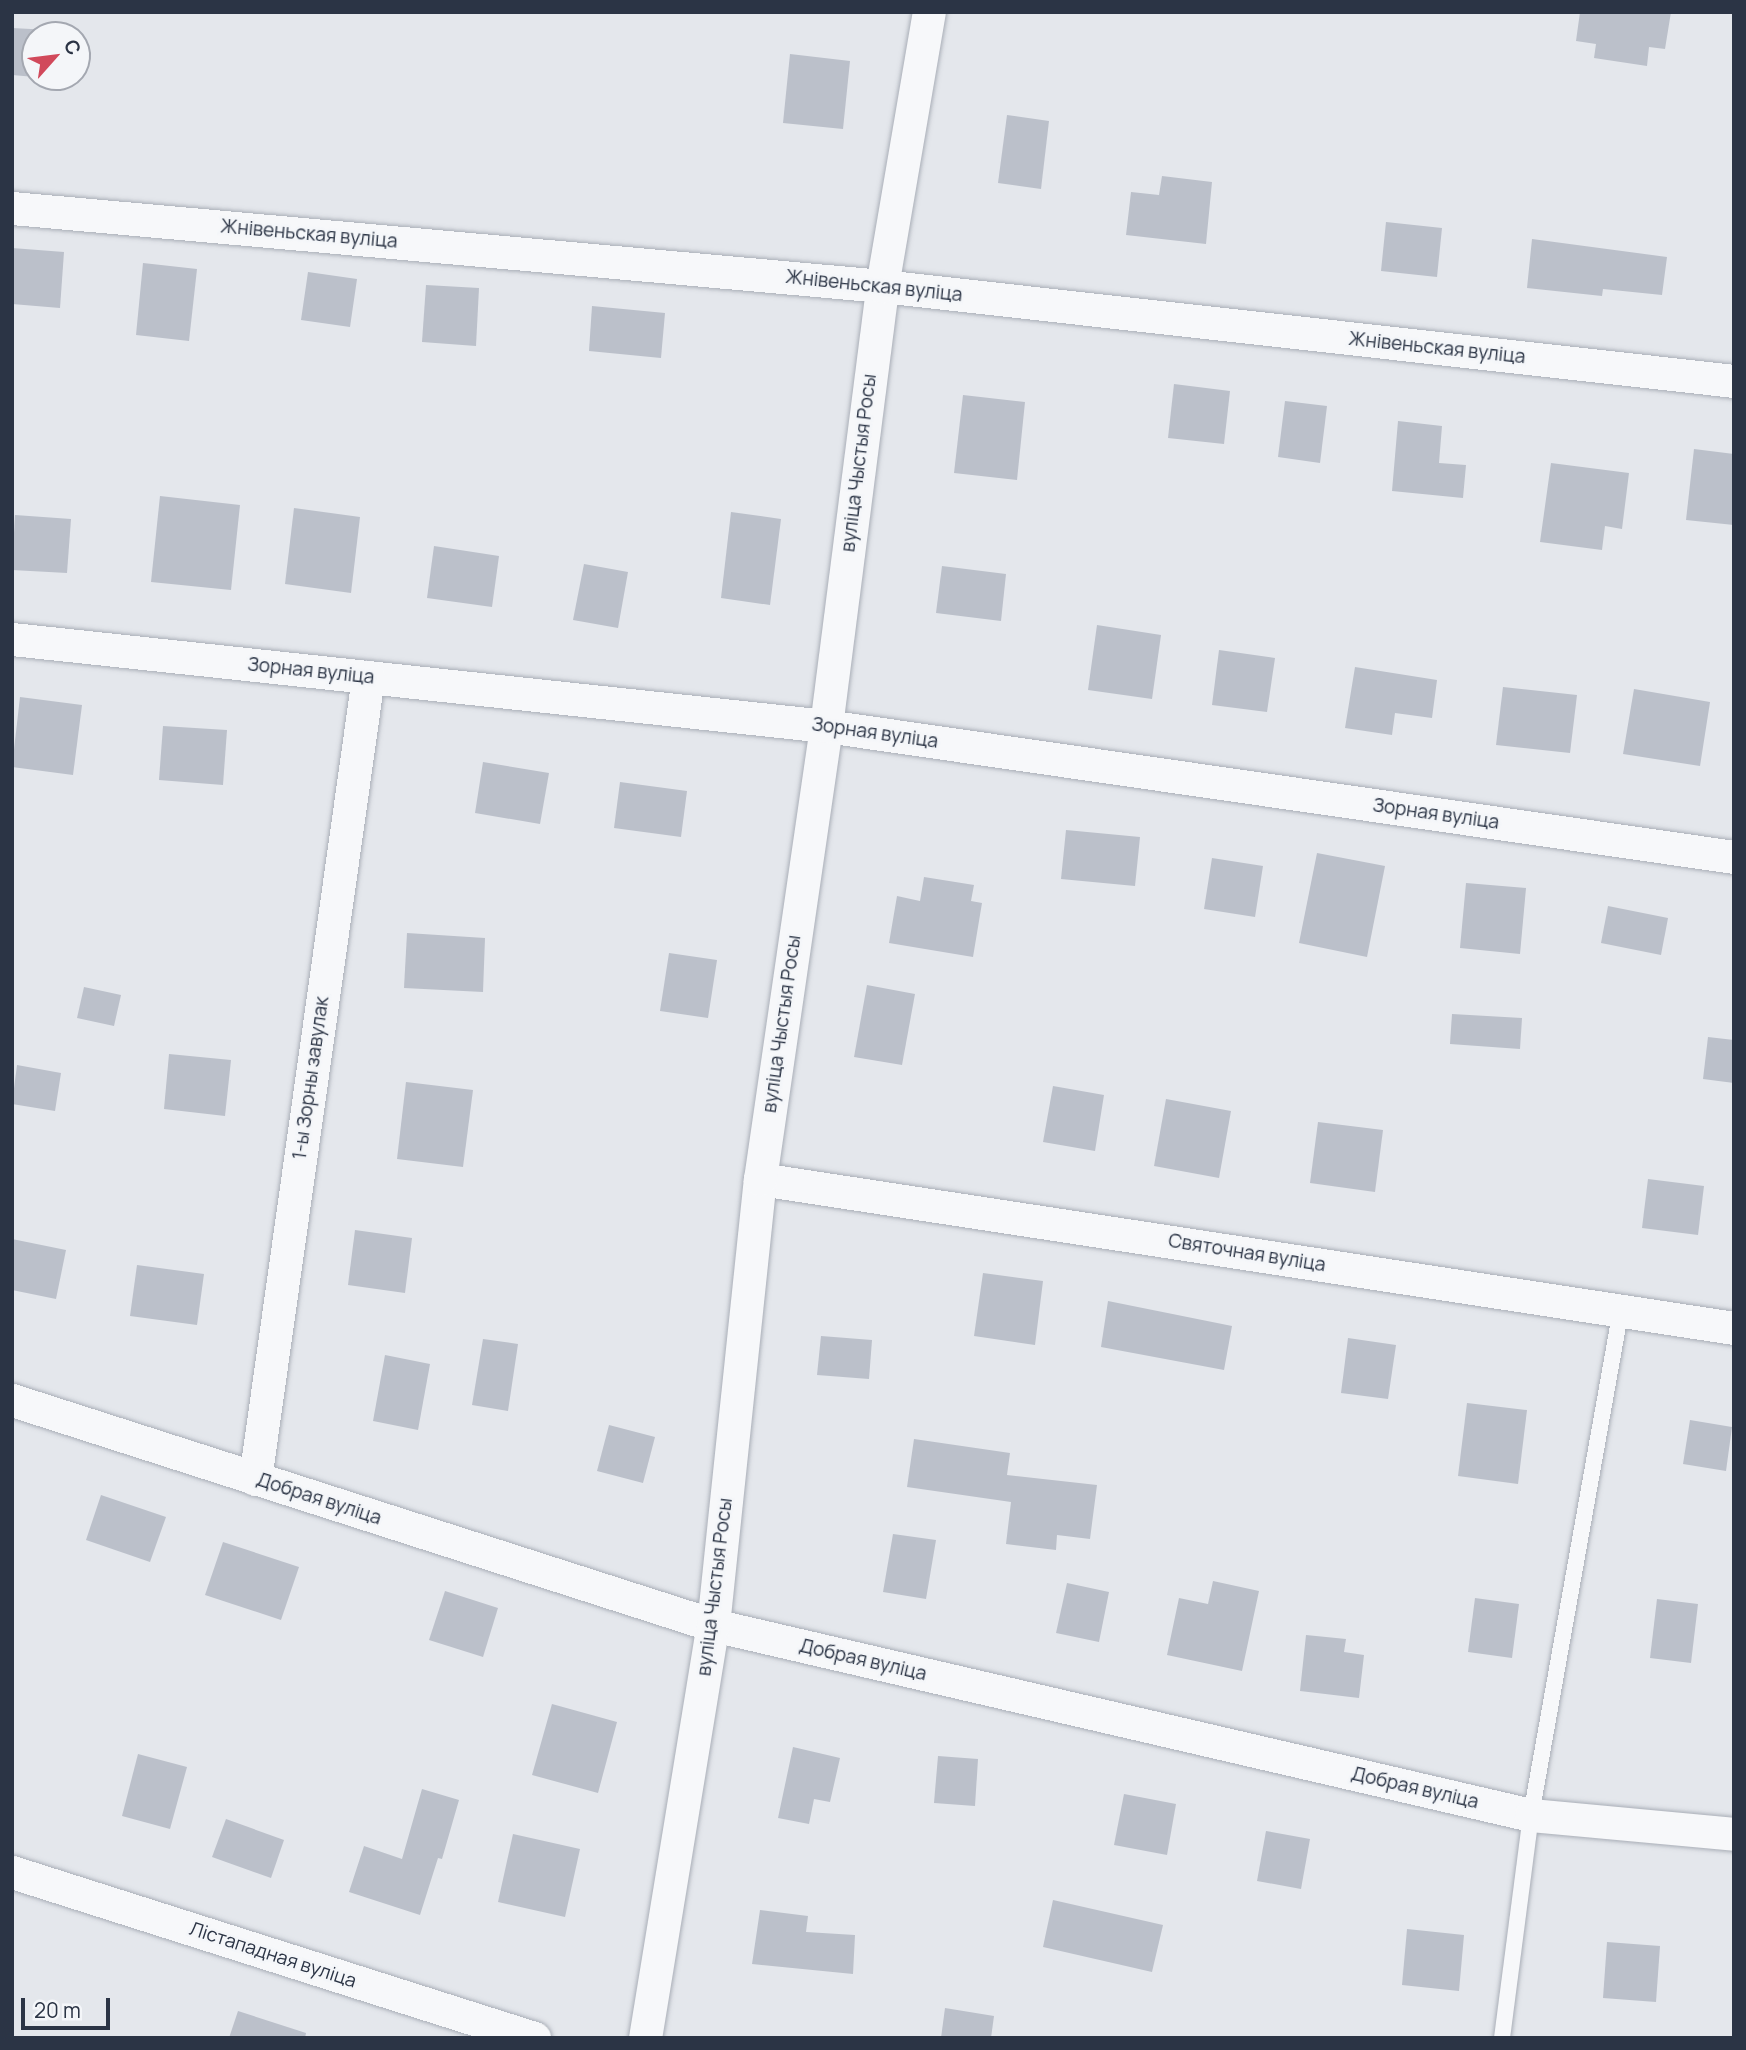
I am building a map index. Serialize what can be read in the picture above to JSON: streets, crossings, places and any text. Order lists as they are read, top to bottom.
{
  "streets": {
    "street": [
      "Жнівеньская вуліца",
      "вуліца Чыстыя Росы",
      "Зорная вуліца",
      "1-ы Зорны завулак",
      "Святочная вуліца",
      "Добрая вуліца",
      "Лістападная вуліца"
    ]
  },
  "crossings": [
    ["Жнівеньская вуліца", "вуліца Чыстыя Росы"],
    ["вуліца Чыстыя Росы", "Зорная вуліца"],
    ["вуліца Чыстыя Росы", "Святочная вуліца"],
    ["вуліца Чыстыя Росы", "Добрая вуліца"],
    ["Зорная вуліца", "1-ы Зорны завулак"],
    ["1-ы Зорны завулак", "Добрая вуліца"]
  ],
  "scale_bar": "20 m",
  "north": "top right"
}
